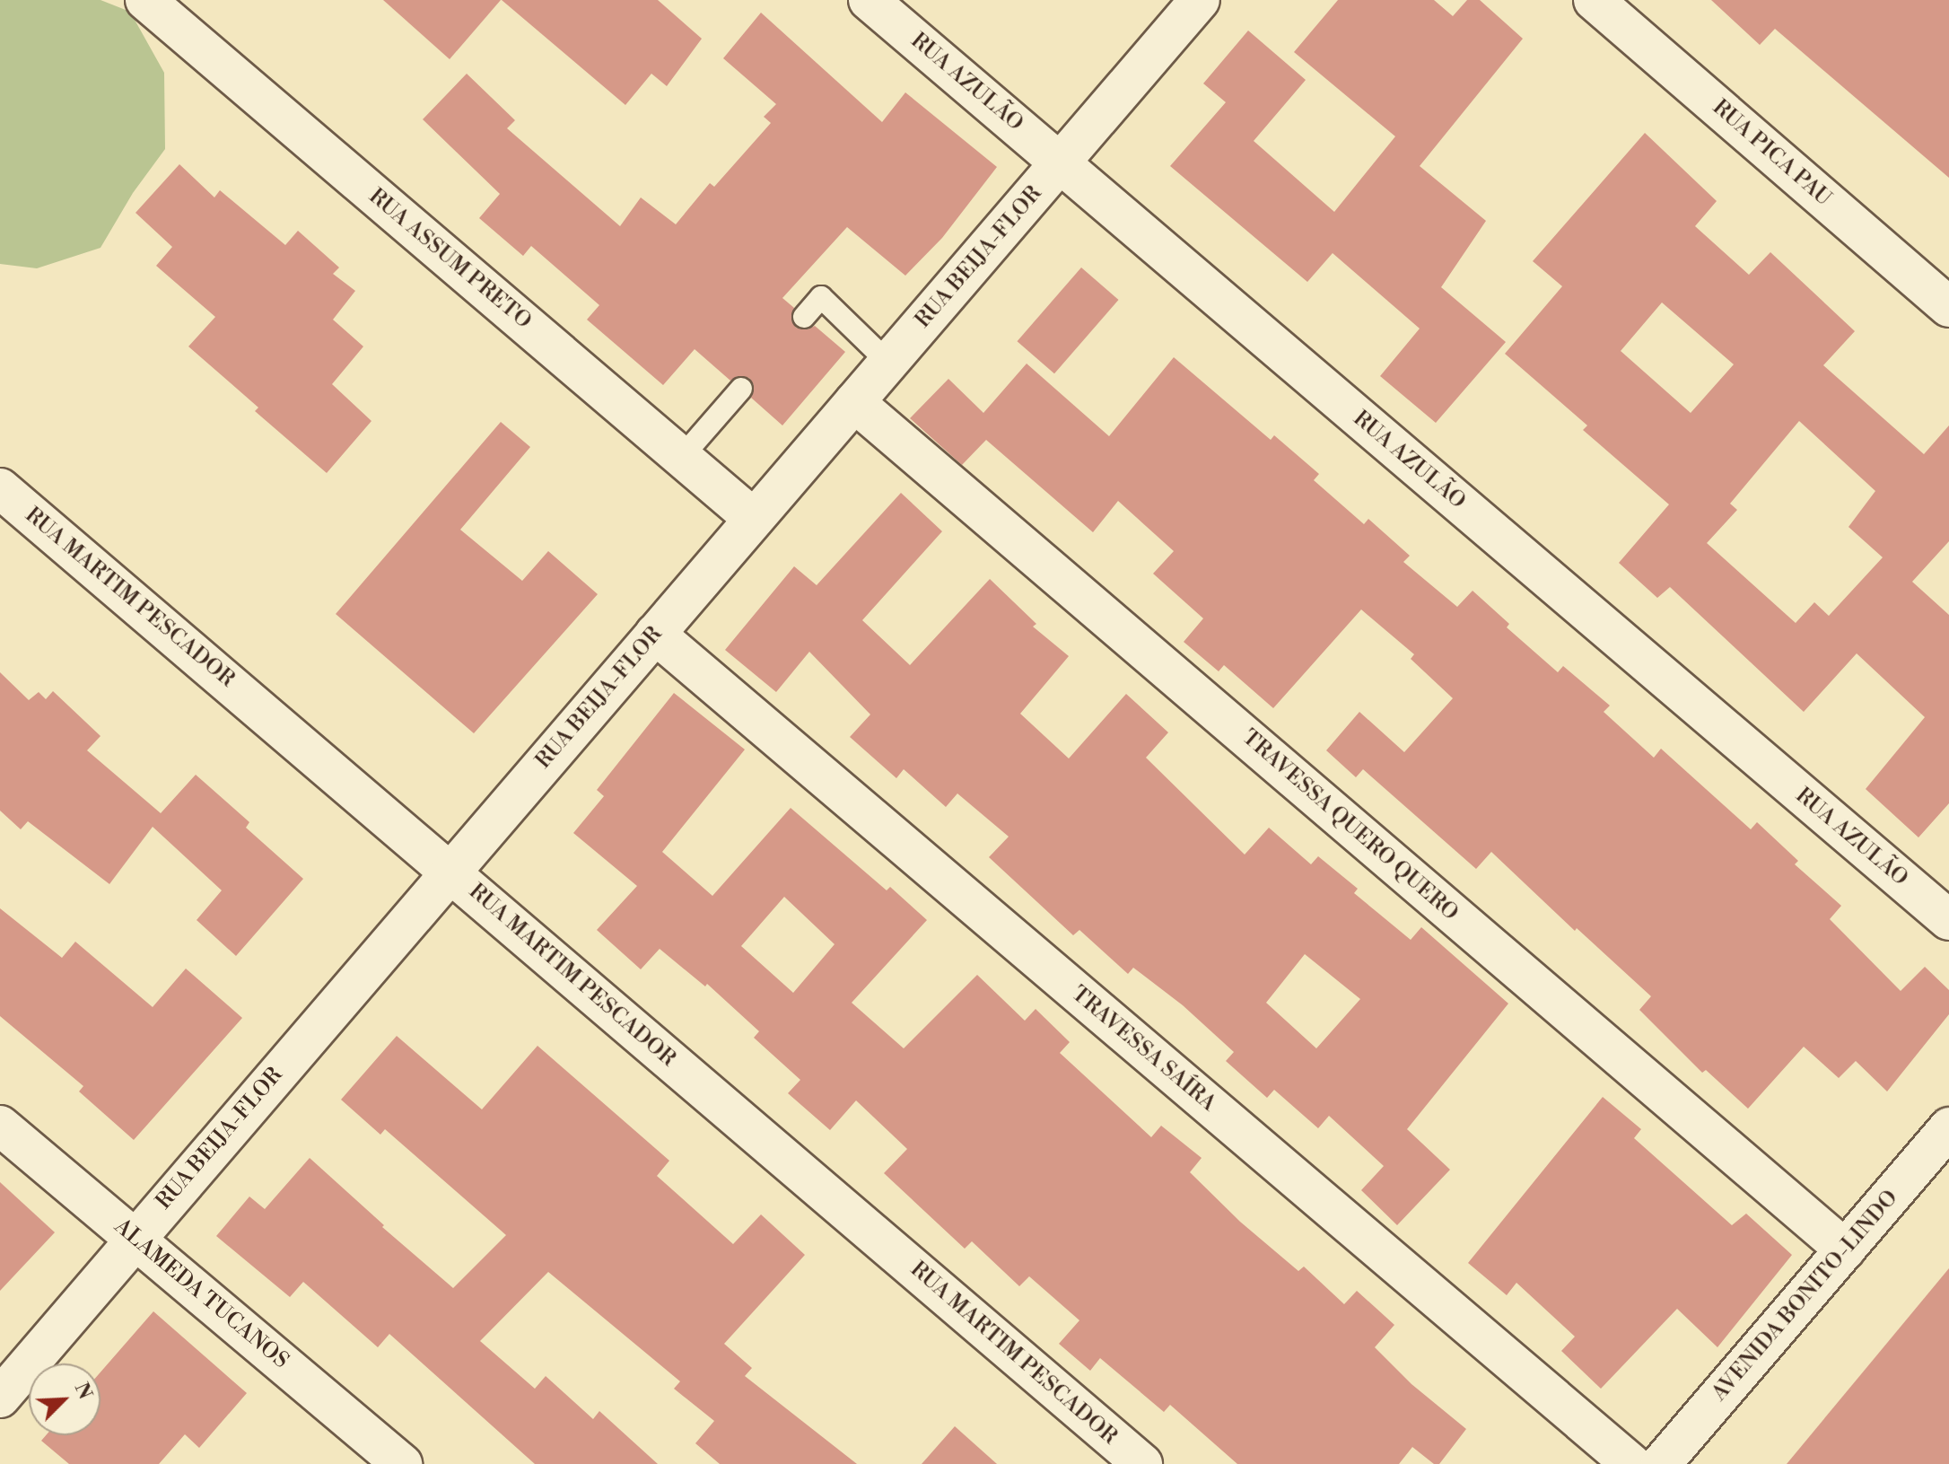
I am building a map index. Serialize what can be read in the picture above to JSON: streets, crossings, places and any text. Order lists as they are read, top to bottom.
{
  "streets": {
    "street": [
      "RUA AZULÃO",
      "RUA PICA PAU",
      "RUA BEIJA-FLOR",
      "RUA ASSUM PRETO",
      "RUA MARTIM PESCADOR",
      "TRAVESSA QUERO QUERO",
      "TRAVESSA SAÍRA",
      "ALAMEDA TUCANOS",
      "AVENIDA BONITO-LINDO"
    ]
  },
  "crossings": [
    ["RUA AZULÃO", "RUA BEIJA-FLOR"],
    ["RUA BEIJA-FLOR", "RUA ASSUM PRETO"],
    ["RUA BEIJA-FLOR", "RUA MARTIM PESCADOR"],
    ["RUA BEIJA-FLOR", "TRAVESSA QUERO QUERO"],
    ["RUA BEIJA-FLOR", "TRAVESSA SAÍRA"],
    ["RUA BEIJA-FLOR", "ALAMEDA TUCANOS"],
    ["TRAVESSA QUERO QUERO", "AVENIDA BONITO-LINDO"]
  ],
  "north": "top right"
}
